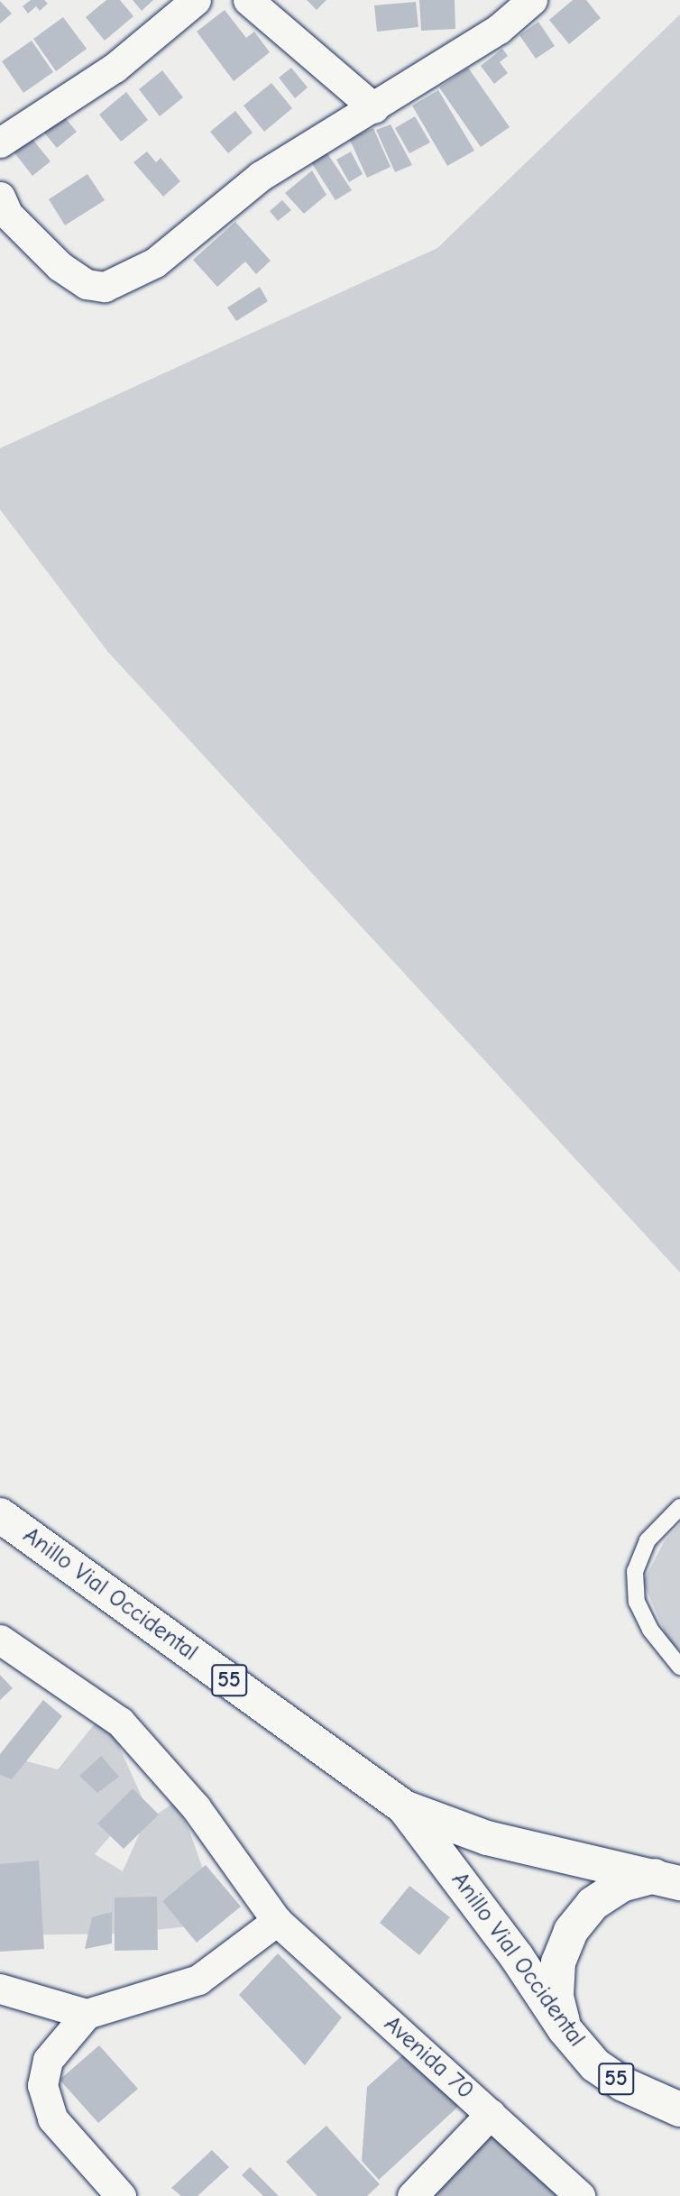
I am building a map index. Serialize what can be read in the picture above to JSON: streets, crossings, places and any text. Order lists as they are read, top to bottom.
{
  "streets": {
    "highway": ["Anillo Vial Occidental", "55"],
    "street": ["Avenida 70"]
  }
}
